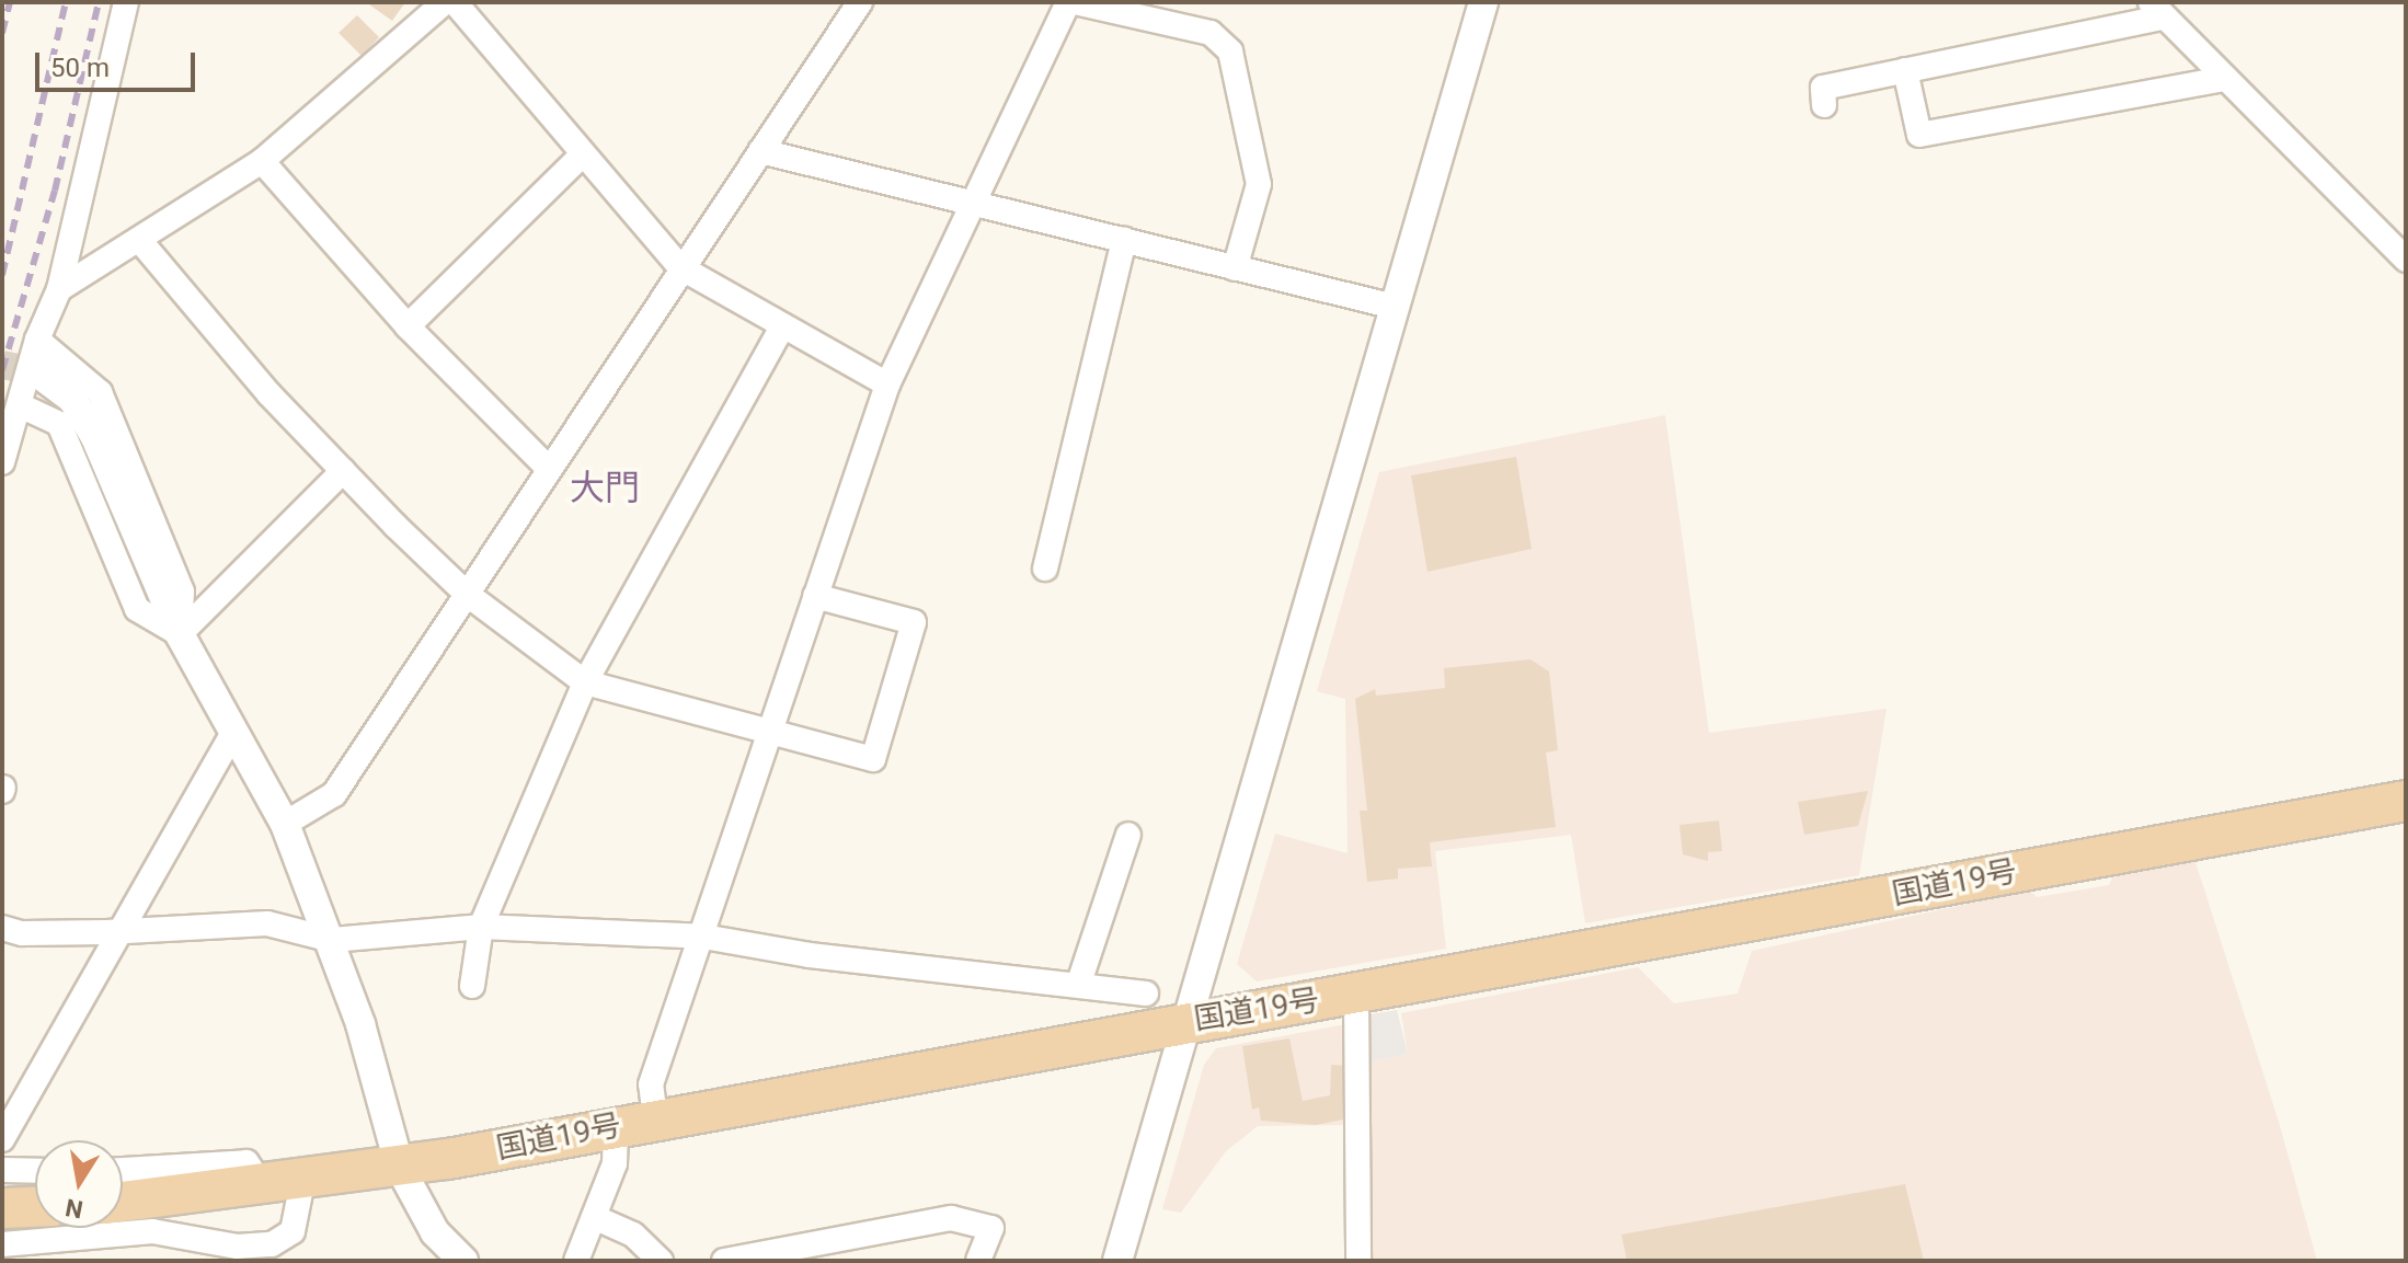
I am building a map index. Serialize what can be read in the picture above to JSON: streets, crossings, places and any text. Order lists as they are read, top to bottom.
{
  "streets": {
    "highway": ["国道19号"]
  },
  "districts": ["大門"],
  "scale_bar": "50 m",
  "north": "bottom"
}
